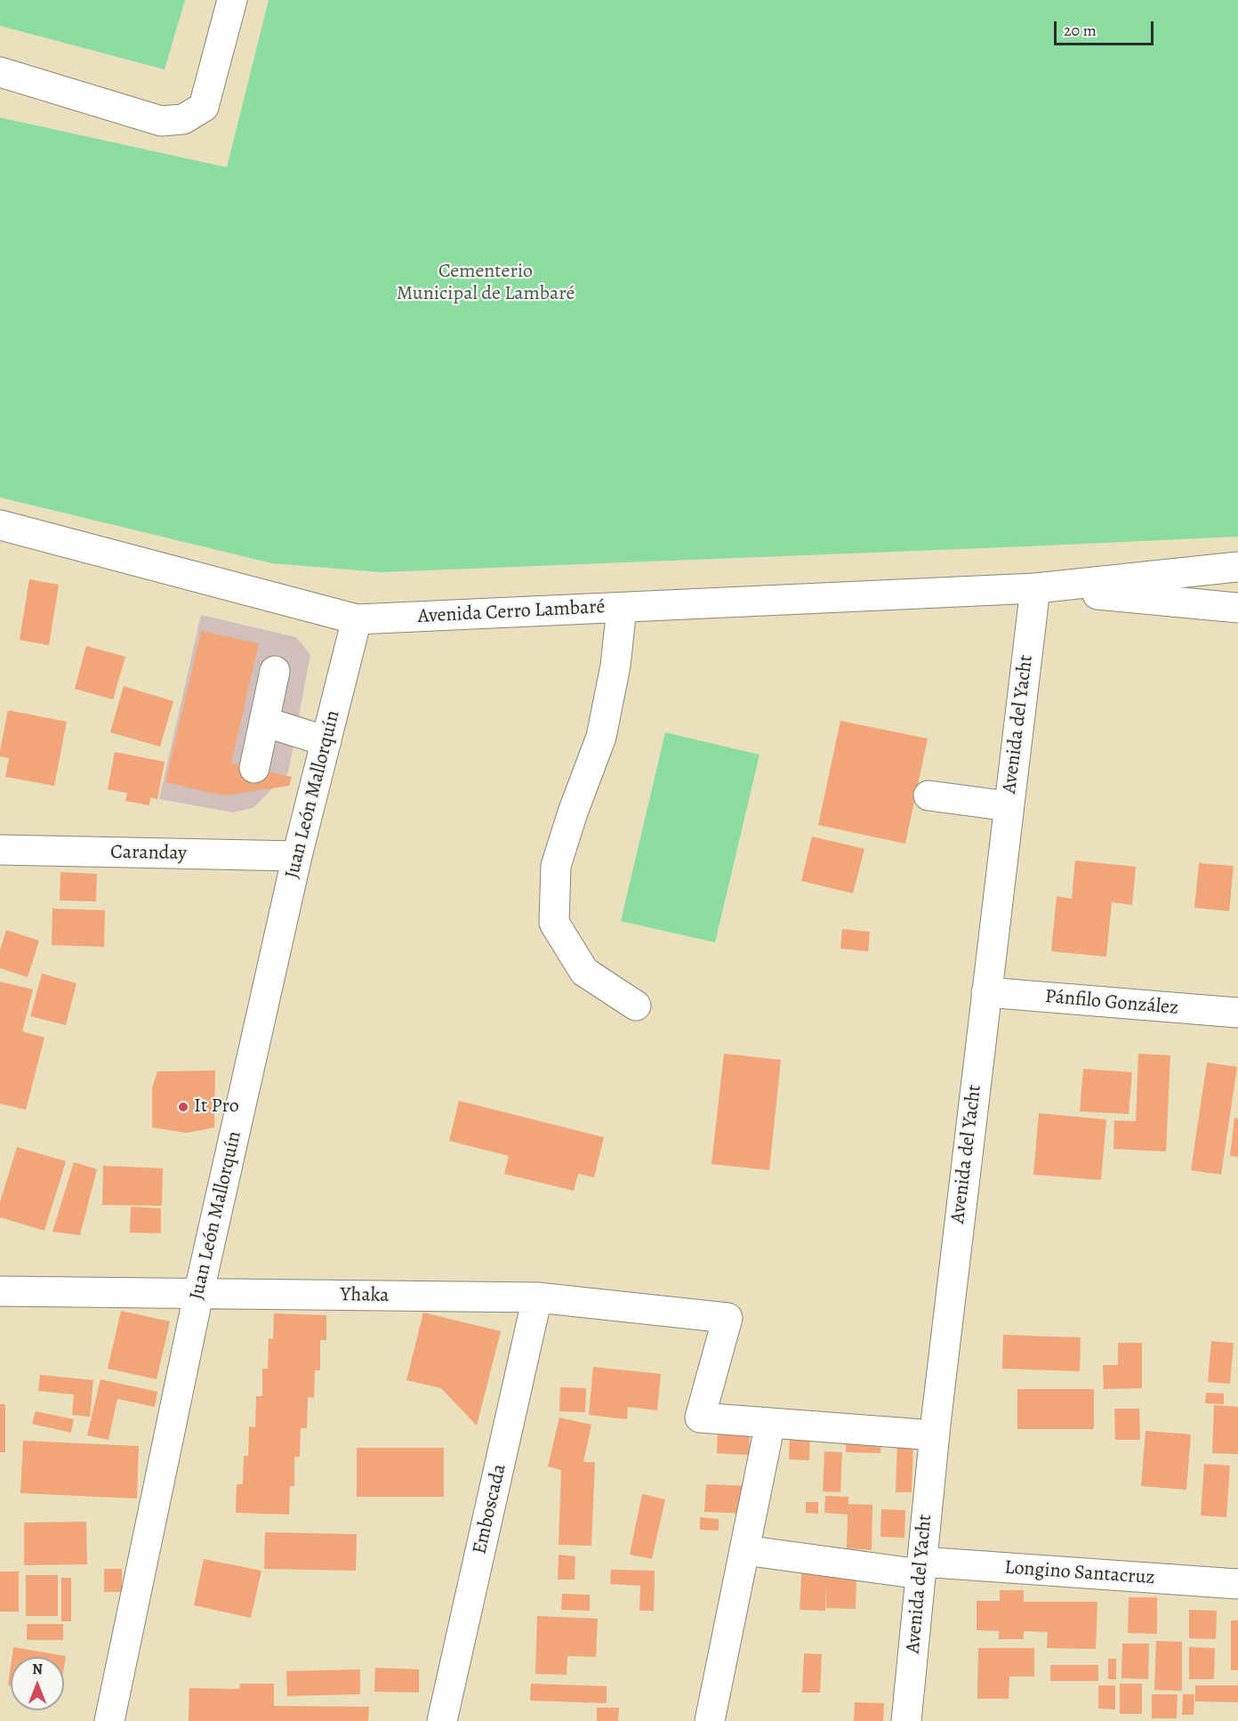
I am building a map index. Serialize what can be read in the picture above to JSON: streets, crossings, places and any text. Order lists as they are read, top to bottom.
{
  "streets": {
    "street": [
      "Avenida Cerro Lambaré",
      "Avenida del Yacht",
      "Juan León Mallorquín",
      "Caranday",
      "Pánfilo González",
      "Yhaka",
      "Emboscada",
      "Longino Santacruz"
    ]
  },
  "crossings": [
    ["Avenida Cerro Lambaré", "Avenida del Yacht"],
    ["Avenida Cerro Lambaré", "Juan León Mallorquín"],
    ["Avenida del Yacht", "Pánfilo González"],
    ["Avenida del Yacht", "Longino Santacruz"],
    ["Juan León Mallorquín", "Caranday"],
    ["Juan León Mallorquín", "Yhaka"],
    ["Yhaka", "Emboscada"]
  ],
  "parks": ["Cementerio Municipal de Lambaré"],
  "places": ["It Pro"],
  "scale_bar": "20 m",
  "north": "top"
}
